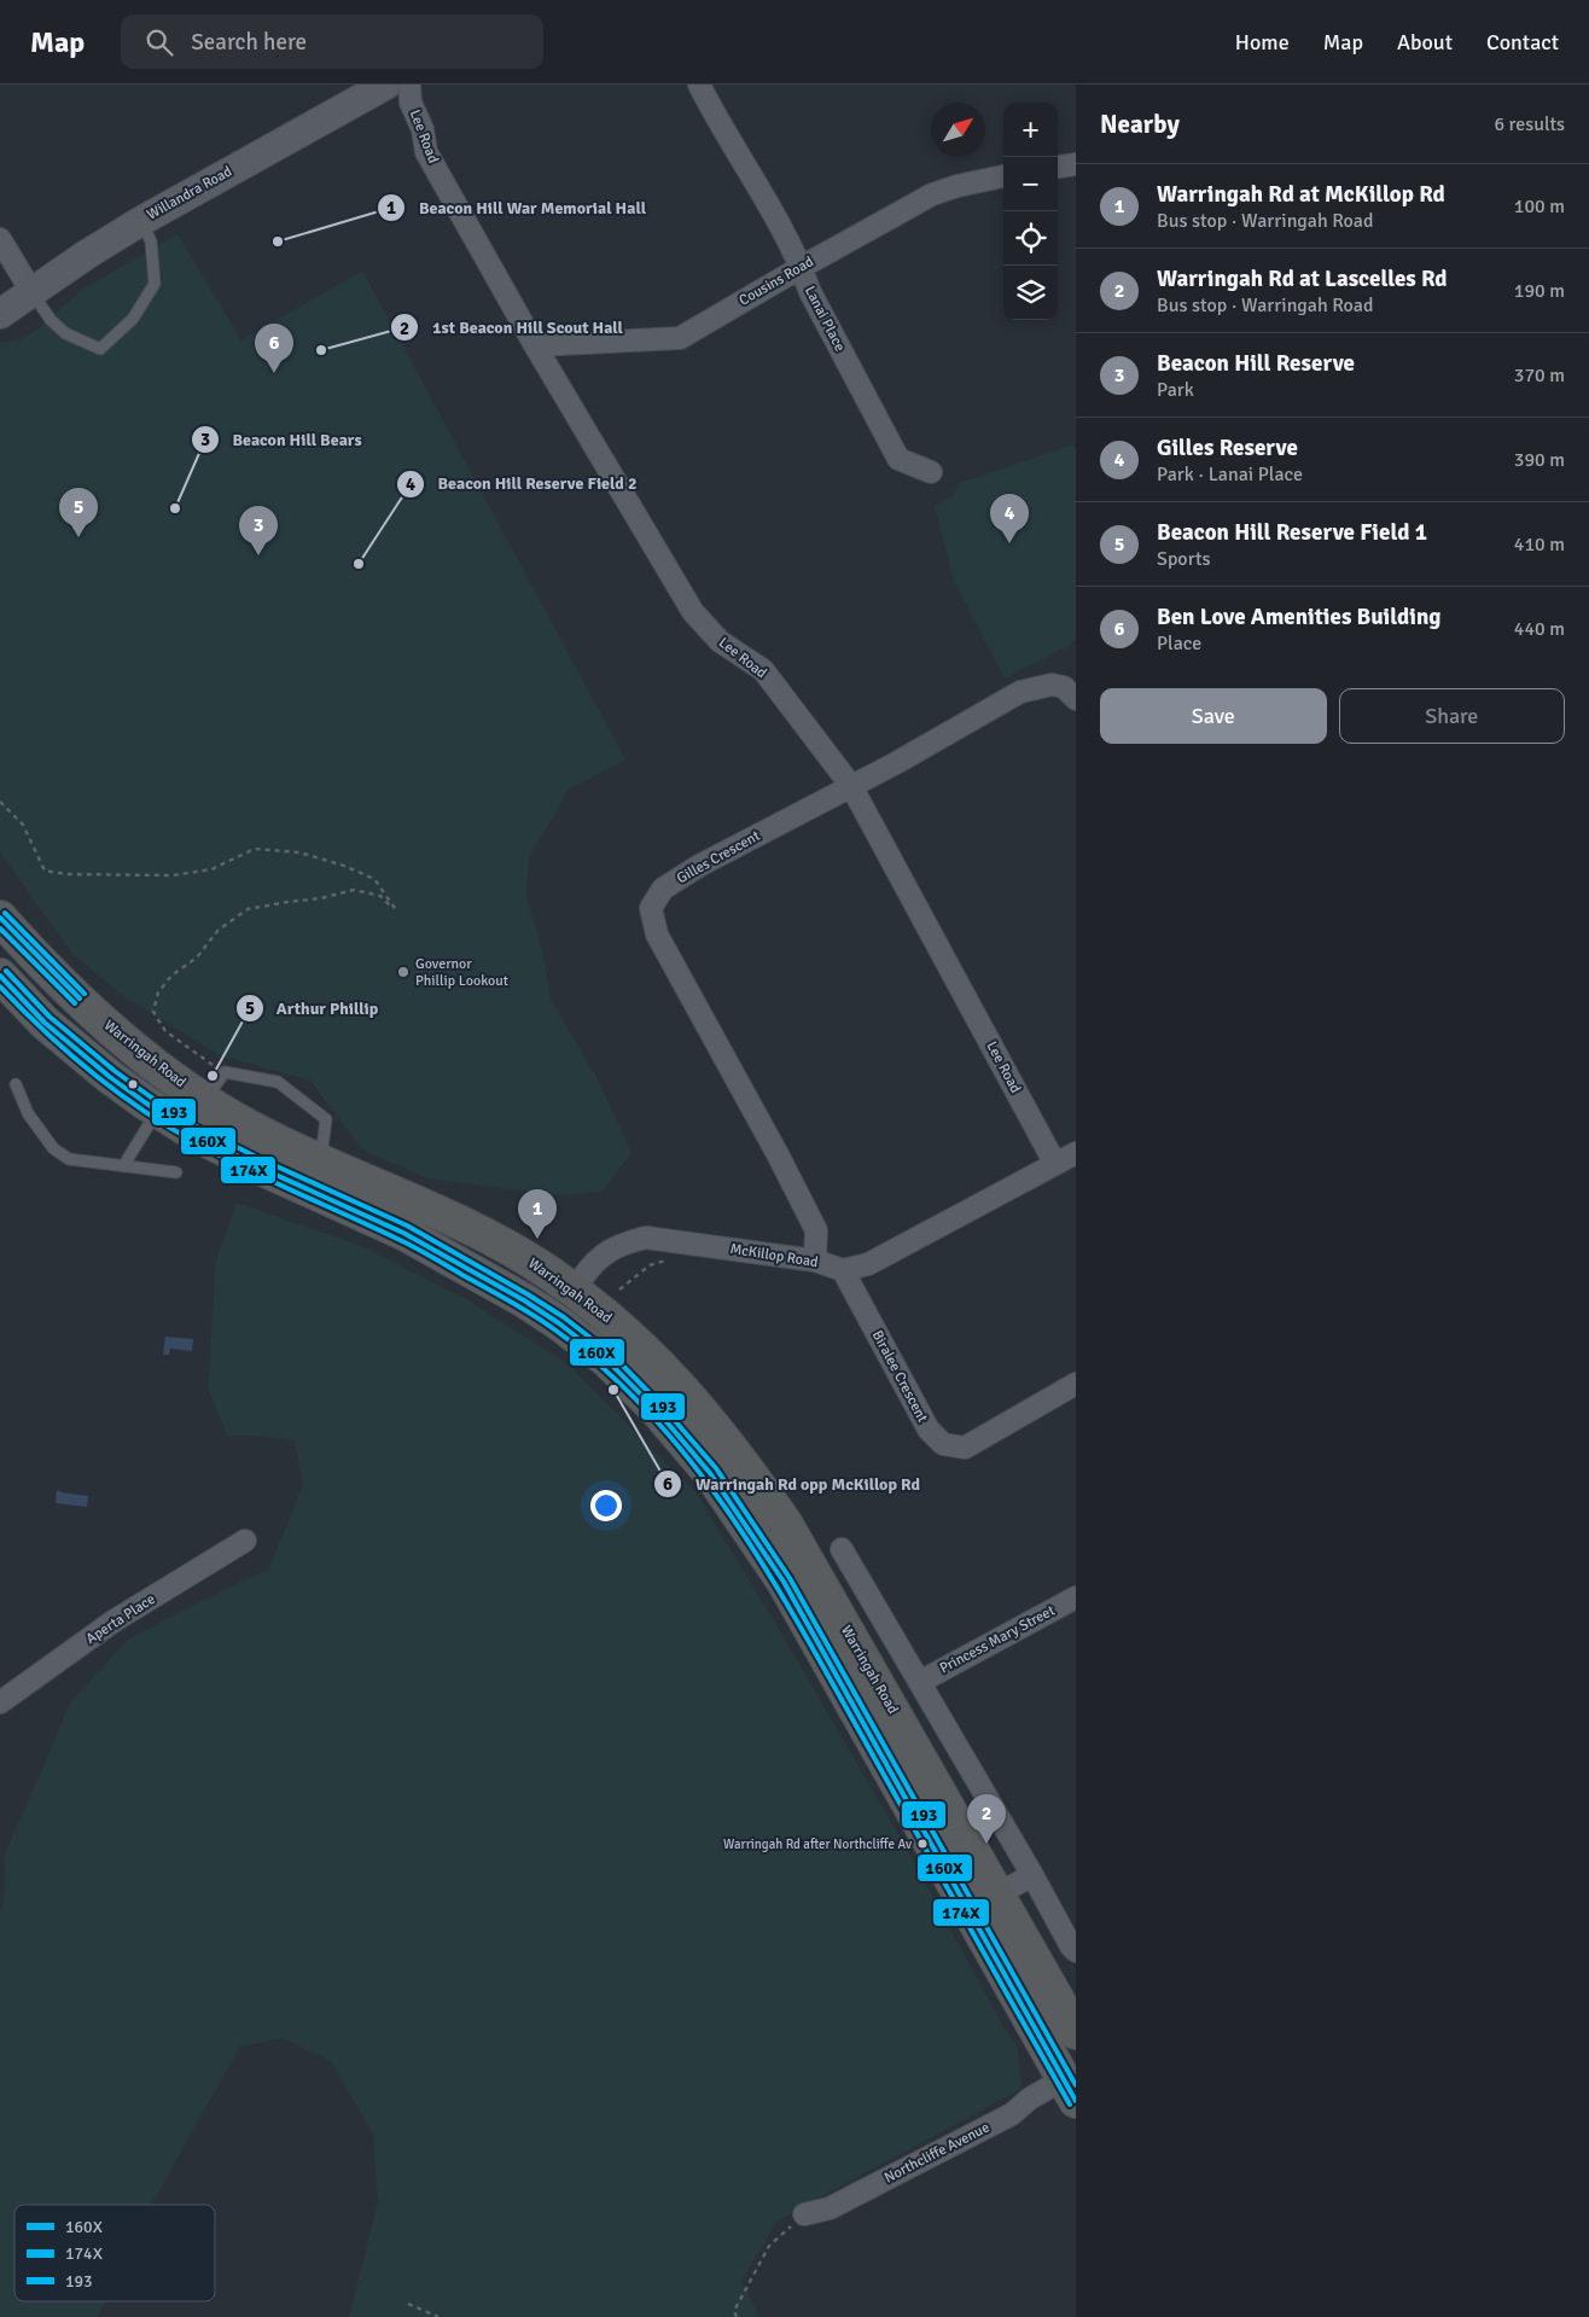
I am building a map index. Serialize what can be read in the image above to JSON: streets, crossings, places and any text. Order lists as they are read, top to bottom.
{
  "streets": {
    "highway": ["Warringah Road", "McKillop Road"],
    "main road": ["Willandra Road"],
    "street": [
      "Lee Road",
      "Cousins Road",
      "Lanai Place",
      "Gilles Crescent",
      "Biralee Crescent",
      "Aperta Place",
      "Princess Mary Street",
      "Northcliffe Avenue"
    ]
  },
  "crossings": [
    ["Lee Road", "Cousins Road"],
    ["Lee Road", "Gilles Crescent"],
    ["Cousins Road", "Lanai Place"],
    ["Gilles Crescent", "McKillop Road"],
    ["Warringah Road", "McKillop Road"],
    ["Warringah Road", "Northcliffe Avenue"],
    ["McKillop Road", "Biralee Crescent"]
  ],
  "places": [
    "Beacon Hill War Memorial Hall",
    "1st Beacon Hill Scout Hall",
    "Beacon Hill Bears",
    "Beacon Hill Reserve Field 2",
    "Governor Phillip Lookout",
    "Arthur Phillip",
    "Warringah Rd opp McKillop Rd",
    "Warringah Rd after Northcliffe Av"
  ],
  "lines": ["transit line 193", "transit line 160X", "transit line 174X"],
  "legend": ["160X", "174X", "193"],
  "north": "top right",
  "page": {
    "header": "Map",
    "search": "Search here",
    "nav": [
      "Home",
      "Map",
      "About",
      "Contact"
    ],
    "heading": ["Nearby", "6 results"],
    "map_buttons": ["+", "−"],
    "list": [
      {
        "mark": "1",
        "name": "Warringah Rd at McKillop Rd",
        "note": "Bus stop · Warringah Road",
        "value": "100 m"
      },
      {
        "mark": "2",
        "name": "Warringah Rd at Lascelles Rd",
        "note": "Bus stop · Warringah Road",
        "value": "190 m"
      },
      {
        "mark": "3",
        "name": "Beacon Hill Reserve",
        "note": "Park",
        "value": "370 m"
      },
      {
        "mark": "4",
        "name": "Gilles Reserve",
        "note": "Park · Lanai Place",
        "value": "390 m"
      },
      {
        "mark": "5",
        "name": "Beacon Hill Reserve Field 1",
        "note": "Sports",
        "value": "410 m"
      },
      {
        "mark": "6",
        "name": "Ben Love Amenities Building",
        "note": "Place",
        "value": "440 m"
      }
    ],
    "pins": [
      "6",
      "5",
      "4",
      "3",
      "1",
      "2"
    ],
    "buttons": ["Save", "Share"]
  }
}
